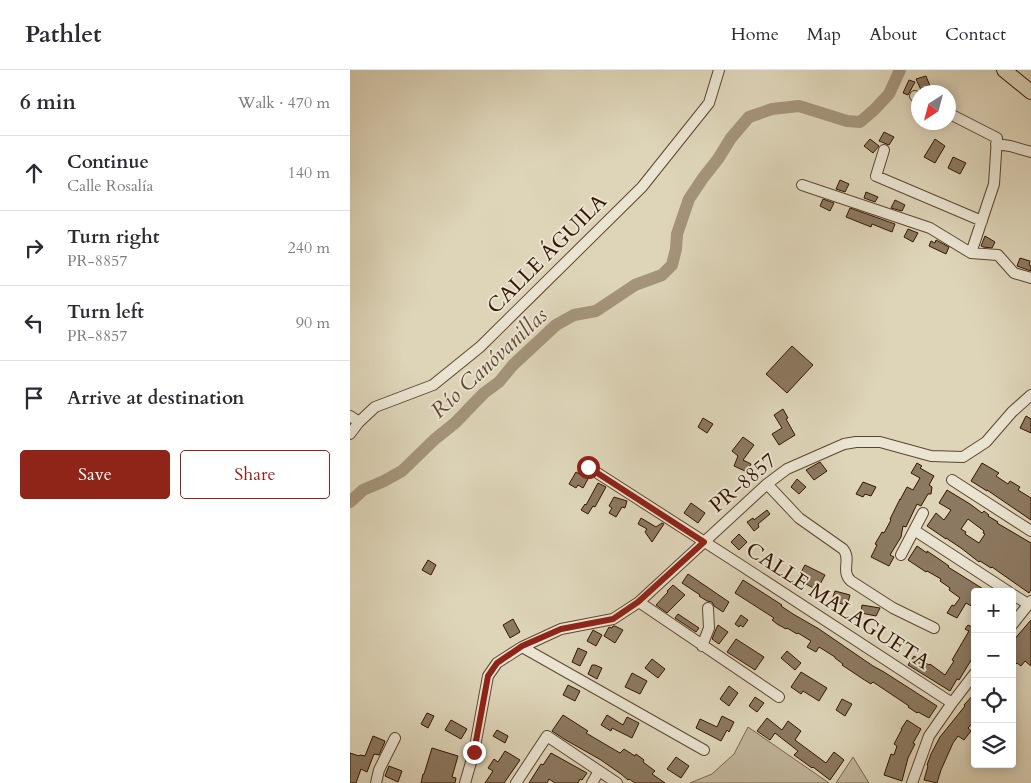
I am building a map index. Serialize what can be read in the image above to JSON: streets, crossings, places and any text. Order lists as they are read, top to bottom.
{
  "streets": {
    "street": ["CALLE ÁGUILA", "PR-8857", "CALLE MALAGUETA"]
  },
  "crossings": [
    ["PR-8857", "CALLE MALAGUETA"]
  ],
  "water": ["Río Canóvanillas"],
  "north": "bottom left",
  "page": {
    "header": "Pathlet",
    "nav": [
      "Home",
      "Map",
      "About",
      "Contact"
    ],
    "heading": ["6 min", "Walk · 470 m"],
    "list": [
      ["Continue", "Calle Rosalía", "140 m"],
      ["Turn right", "PR-8857", "240 m"],
      ["Turn left", "PR-8857", "90 m"],
      "Arrive at destination"
    ],
    "buttons": ["Save", "Share"],
    "map_buttons": ["+", "−"]
  }
}
